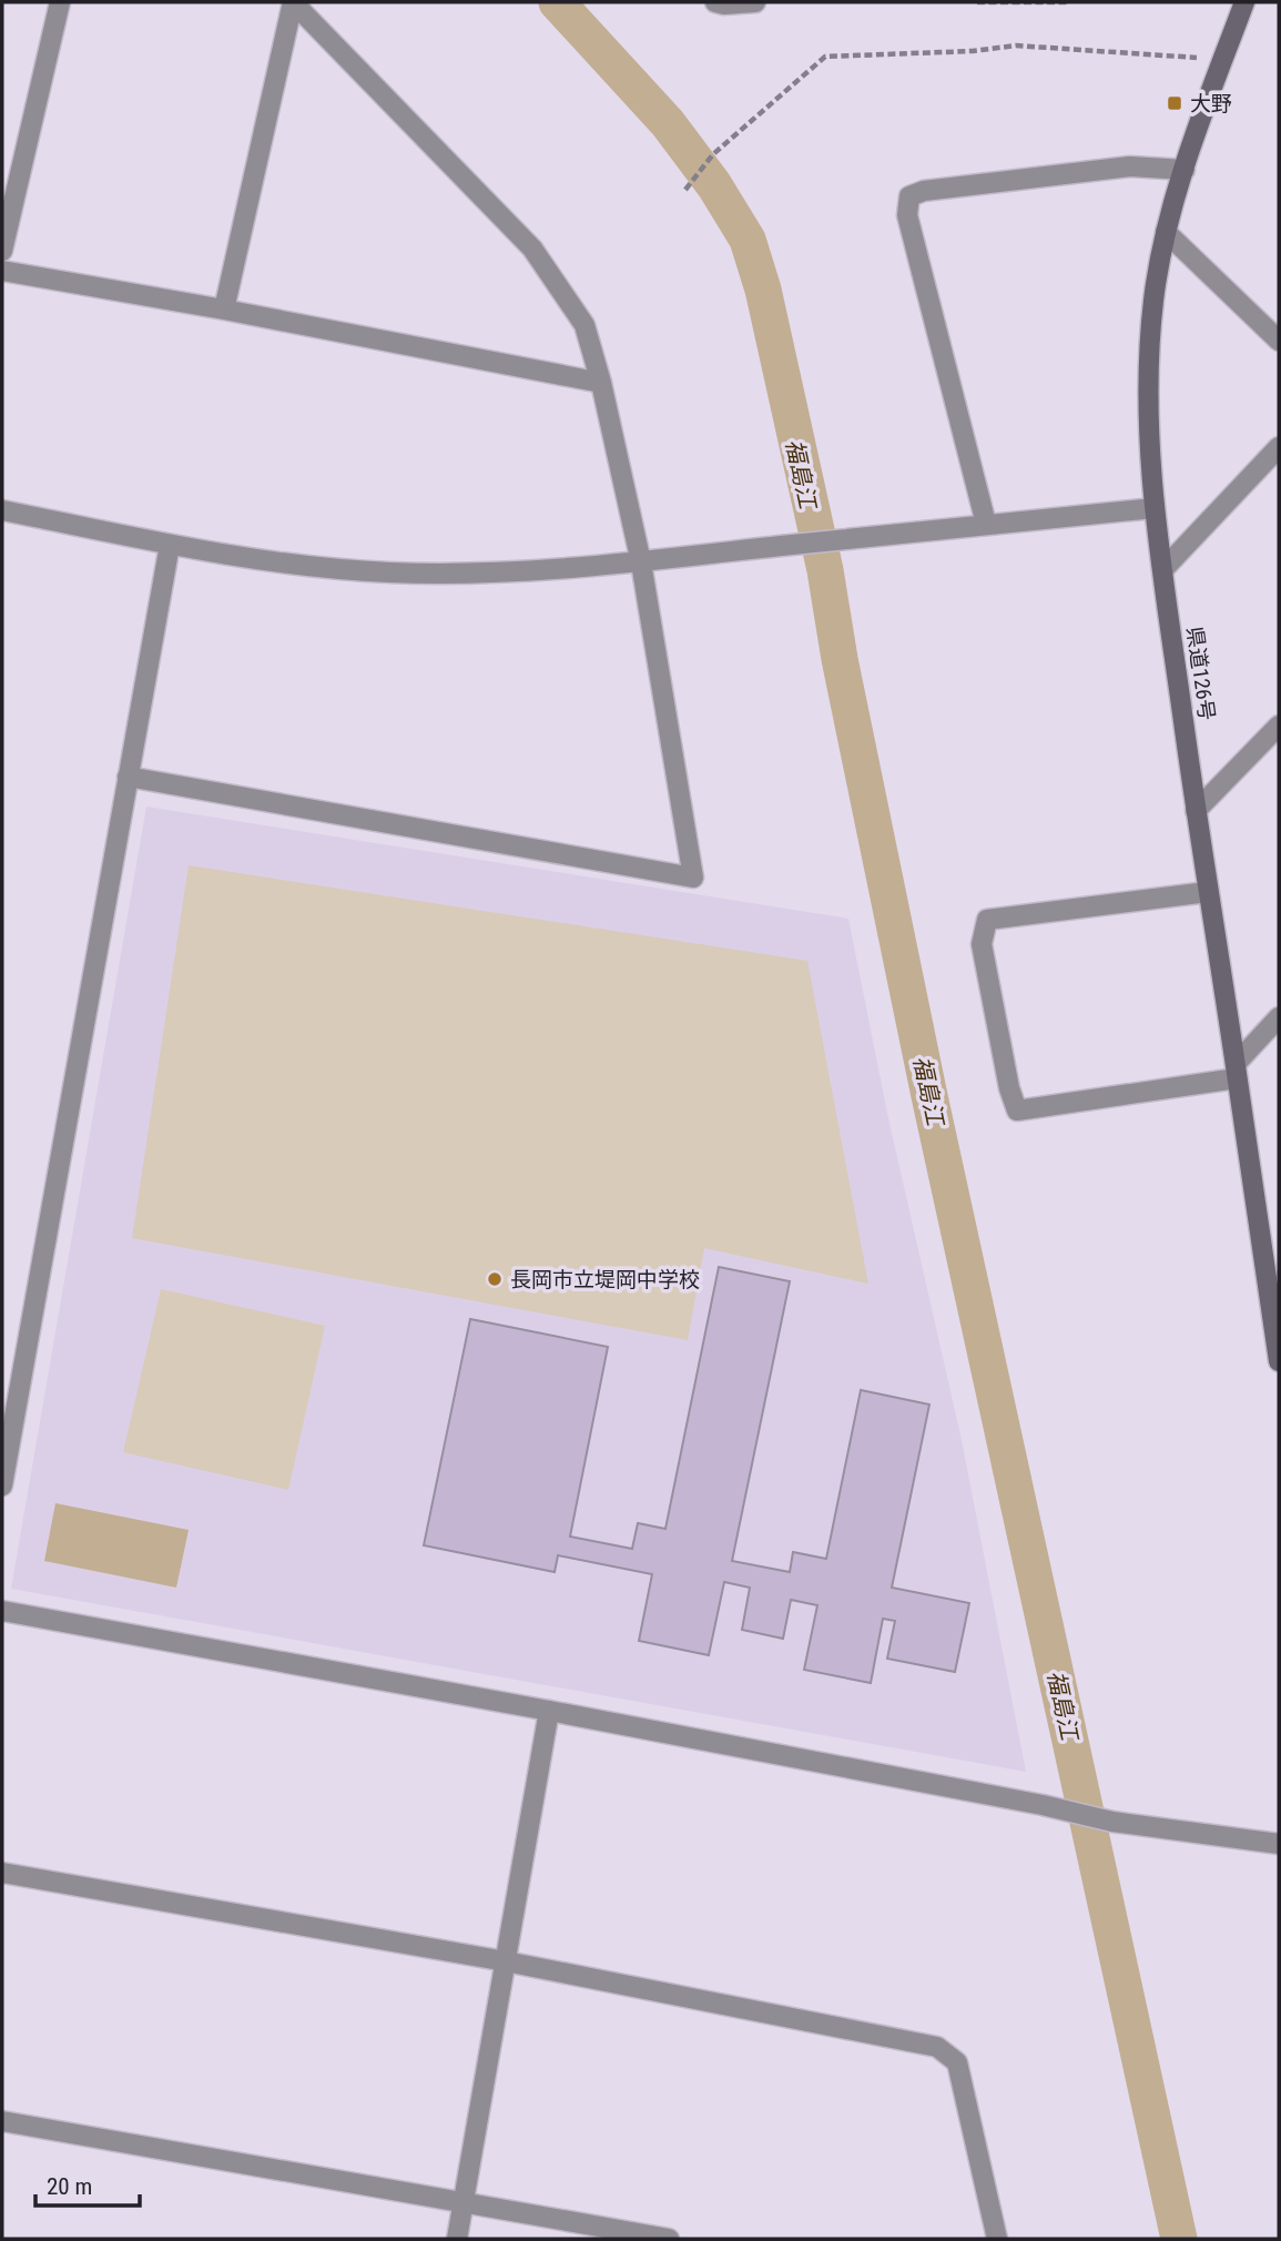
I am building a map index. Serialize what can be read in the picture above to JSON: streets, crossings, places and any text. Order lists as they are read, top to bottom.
{
  "streets": {
    "main road": ["県道126号"]
  },
  "water": ["福島江"],
  "places": {
    "transit": ["大野"],
    "other": ["長岡市立堤岡中学校"]
  },
  "scale_bar": "20 m"
}
